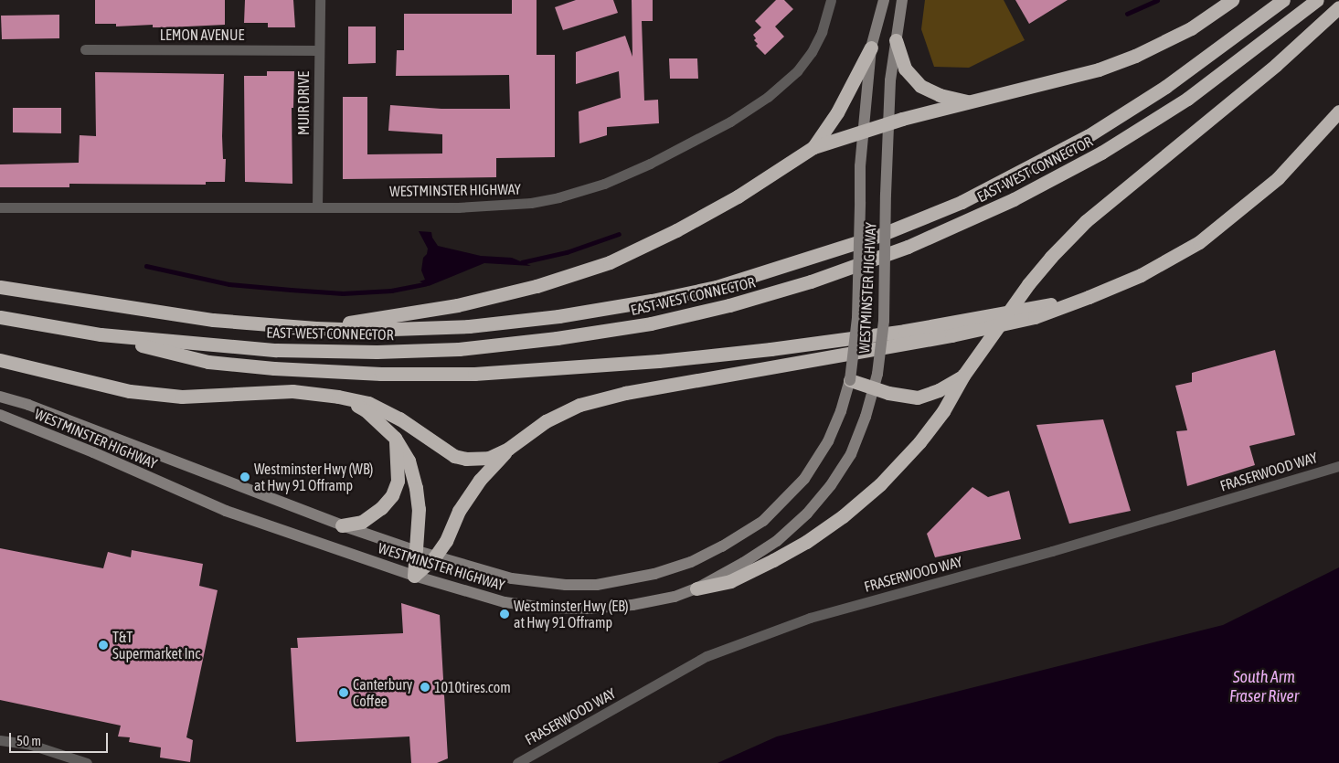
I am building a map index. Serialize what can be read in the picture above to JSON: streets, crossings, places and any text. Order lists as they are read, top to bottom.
{
  "streets": {
    "highway": ["EAST-WEST CONNECTOR"],
    "main road": ["WESTMINSTER HIGHWAY"],
    "street": ["LEMON AVENUE", "MUIR DRIVE", "FRASERWOOD WAY"]
  },
  "crossings": [
    ["LEMON AVENUE", "MUIR DRIVE"],
    ["MUIR DRIVE", "WESTMINSTER HIGHWAY"]
  ],
  "water": ["South Arm Fraser River"],
  "places": [
    "Westminster Hwy (WB) at Hwy 91 Offramp",
    "Westminster Hwy (EB) at Hwy 91 Offramp",
    "T&T Supermarket Inc",
    "1010tires.com",
    "Canterbury Coffee"
  ],
  "scale_bar": "50 m"
}
